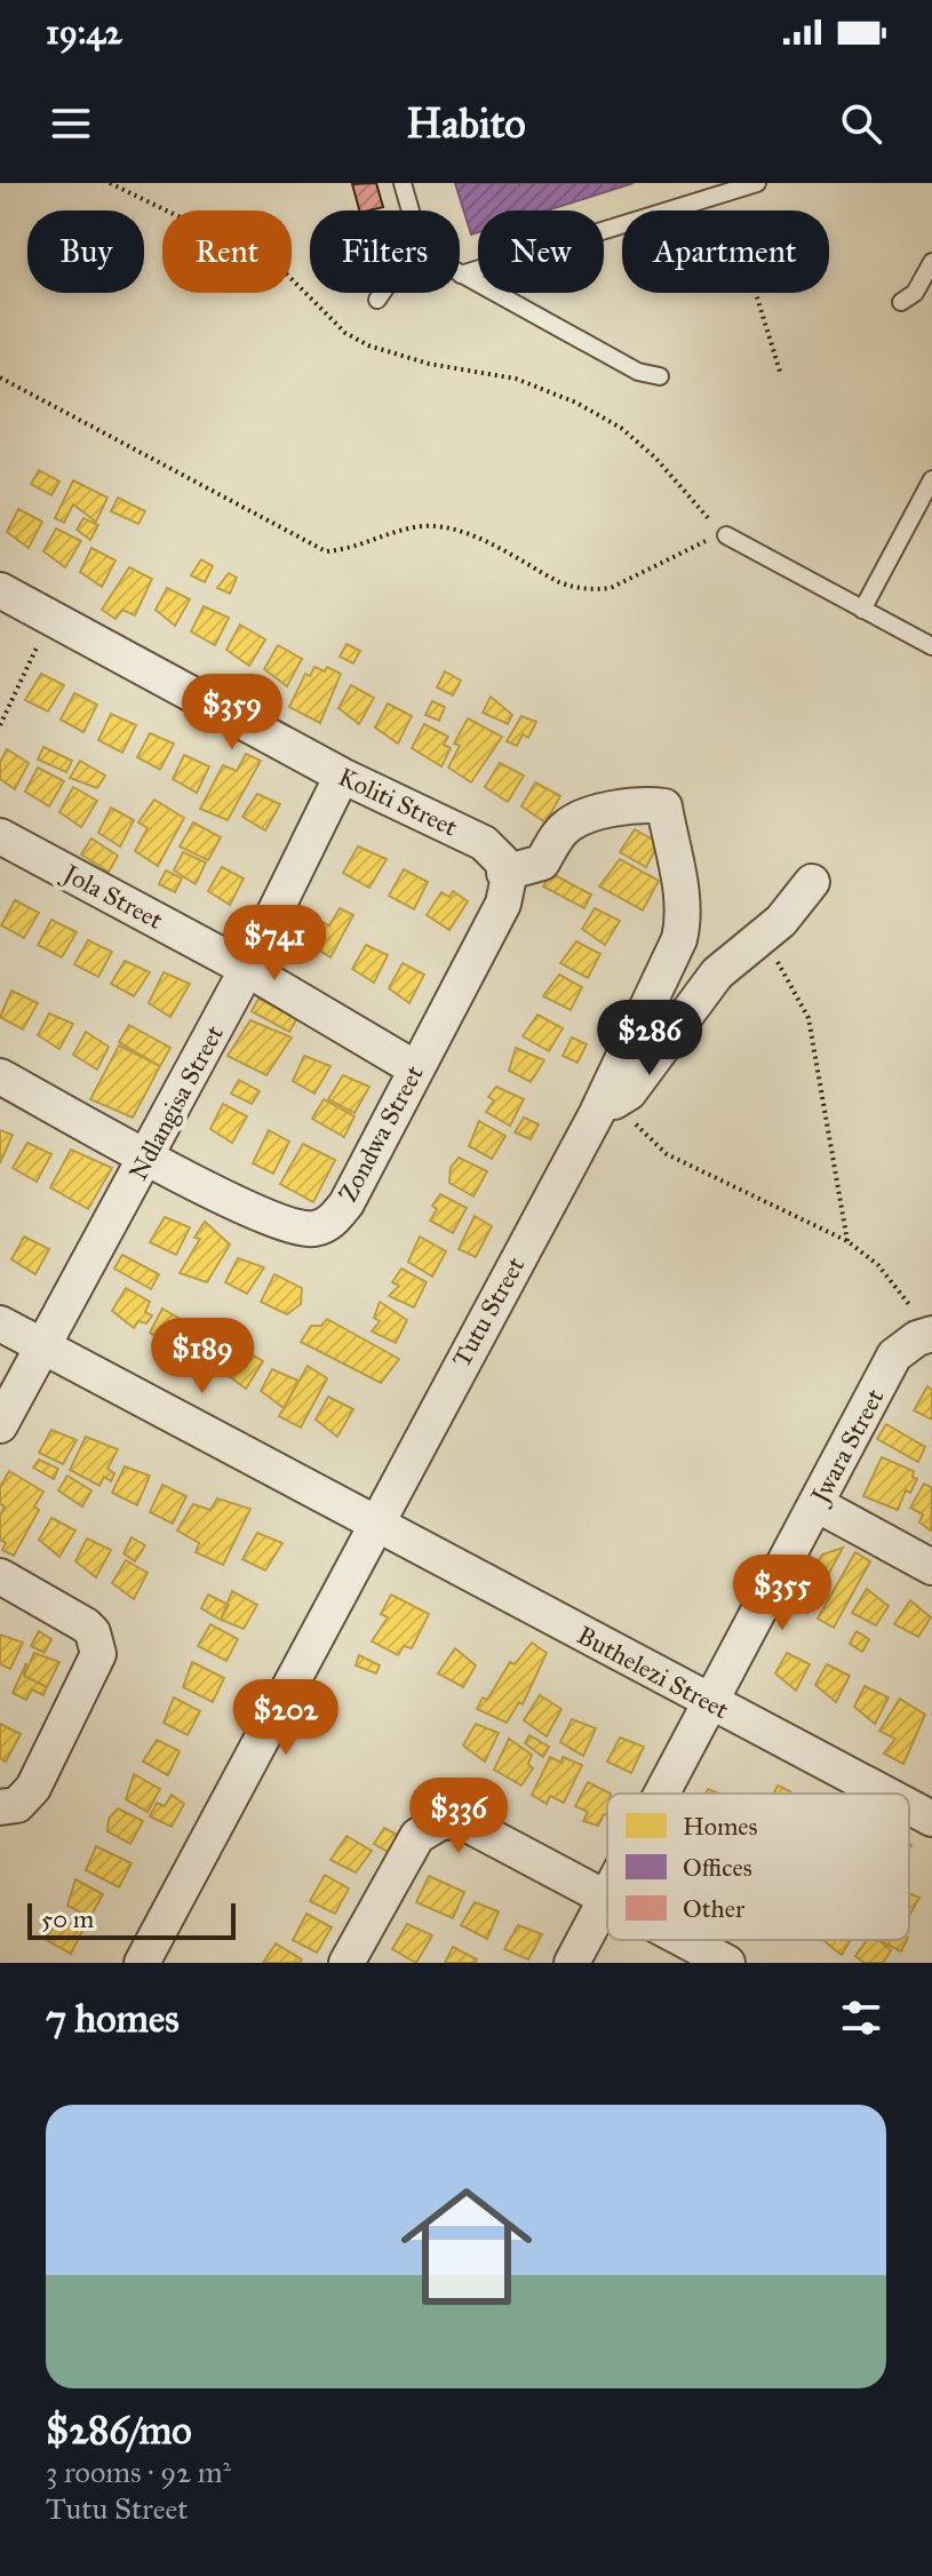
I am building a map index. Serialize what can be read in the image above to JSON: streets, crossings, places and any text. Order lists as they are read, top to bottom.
{
  "streets": {
    "street": [
      "Koliti Street",
      "Jola Street",
      "Ndlangisa Street",
      "Zondwa Street",
      "Tutu Street",
      "Jwara Street",
      "Buthelezi Street"
    ]
  },
  "crossings": [
    ["Koliti Street", "Ndlangisa Street"],
    ["Koliti Street", "Zondwa Street"],
    ["Koliti Street", "Tutu Street"],
    ["Jola Street", "Ndlangisa Street"],
    ["Jola Street", "Zondwa Street"],
    ["Ndlangisa Street", "Zondwa Street"],
    ["Ndlangisa Street", "Buthelezi Street"],
    ["Zondwa Street", "Tutu Street"],
    ["Tutu Street", "Buthelezi Street"],
    ["Jwara Street", "Buthelezi Street"]
  ],
  "legend": ["Homes", "Offices", "Other"],
  "scale_bar": "50 m",
  "page": {
    "status": "19:42",
    "header": "Habito",
    "chip": [
      "Buy",
      "Rent",
      "Filters",
      "New",
      "Apartment"
    ],
    "price": [
      "$359",
      "$741",
      "$286",
      "$189",
      "$355",
      "$202",
      "$336"
    ],
    "scale": "50 m",
    "heading": "7 homes",
    "list": [
      {
        "name": "$286/mo",
        "note": "3 rooms · 92 m² · Tutu Street"
      }
    ]
  }
}
